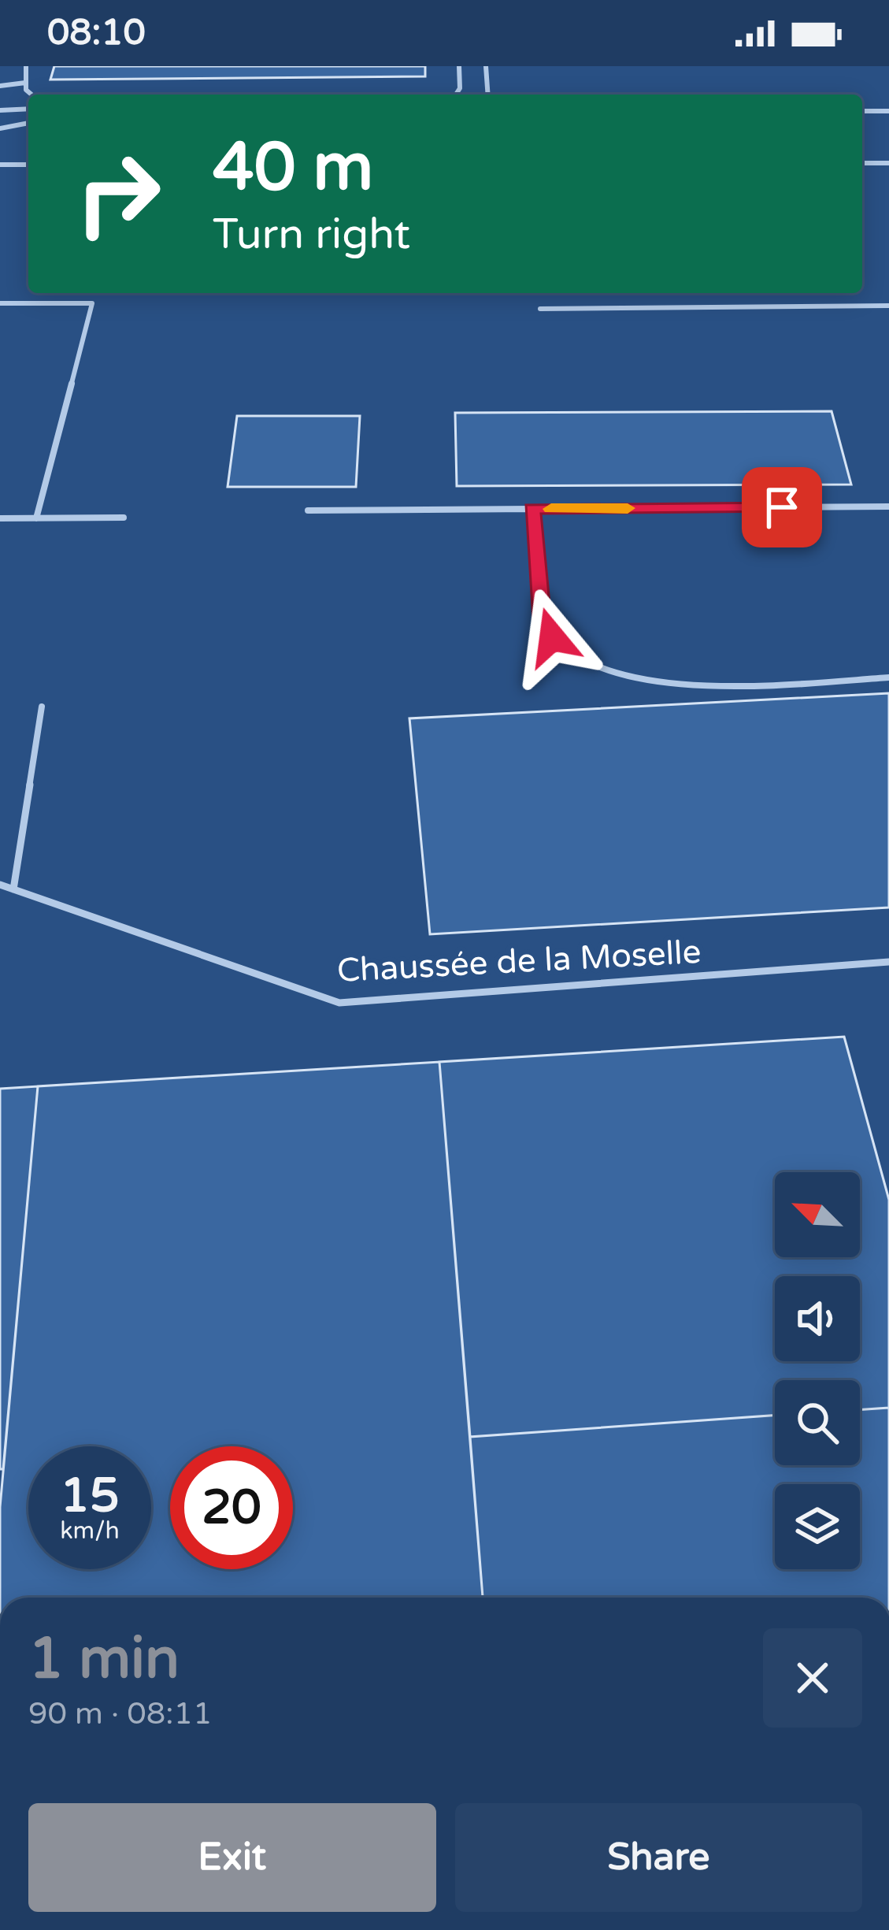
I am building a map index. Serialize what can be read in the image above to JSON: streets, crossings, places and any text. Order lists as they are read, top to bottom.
{
  "streets": {
    "lane": ["Chaussée de la Moselle"]
  },
  "north": "top left",
  "page": {
    "status": "08:10",
    "turn": ["40 m", "Turn right"],
    "speed": "15 km/h",
    "limit": "20",
    "heading": ["1 min", "90 m · 08:11"],
    "buttons": ["Exit", "Share"]
  }
}
